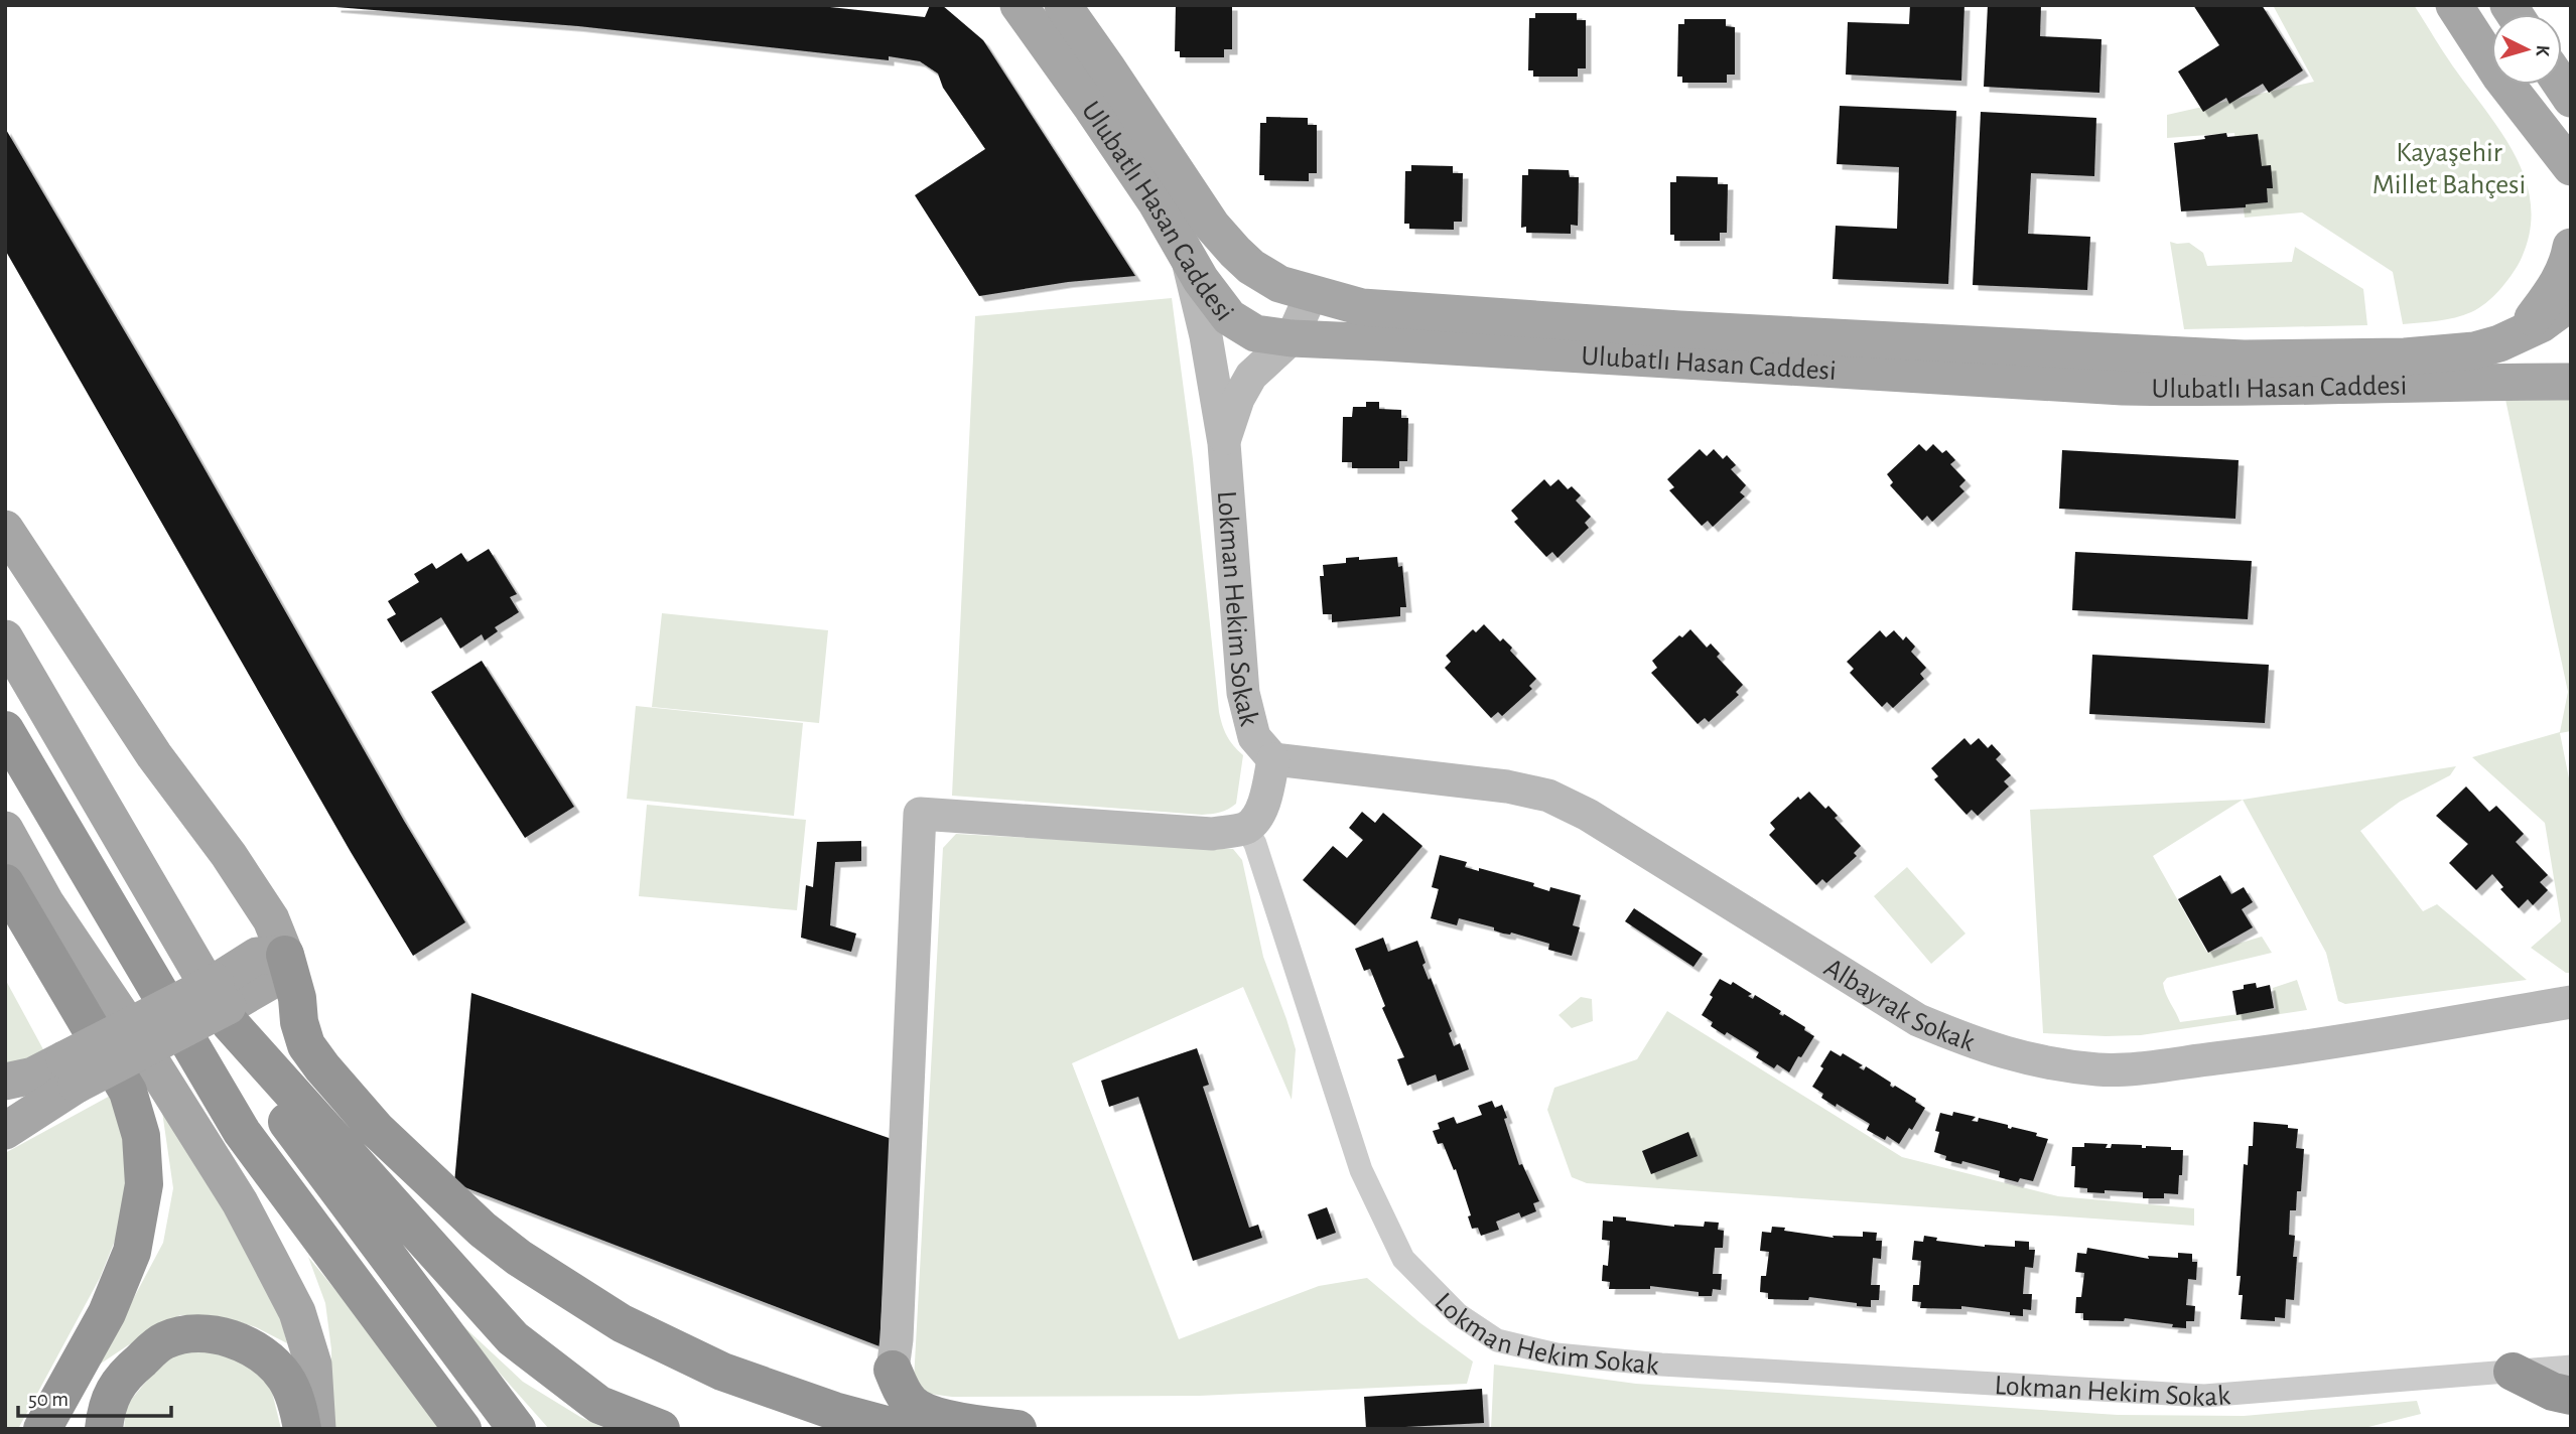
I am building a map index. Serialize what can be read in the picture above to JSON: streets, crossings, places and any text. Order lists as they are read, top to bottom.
{
  "streets": {
    "main road": ["Ulubatlı Hasan Caddesi", "Lokman Hekim Sokak", "Albayrak Sokak"]
  },
  "crossings": [
    ["Ulubatlı Hasan Caddesi", "Lokman Hekim Sokak"],
    ["Lokman Hekim Sokak", "Albayrak Sokak"]
  ],
  "parks": ["Kayaşehir Millet Bahçesi"],
  "scale_bar": "50 m",
  "north": "right"
}
